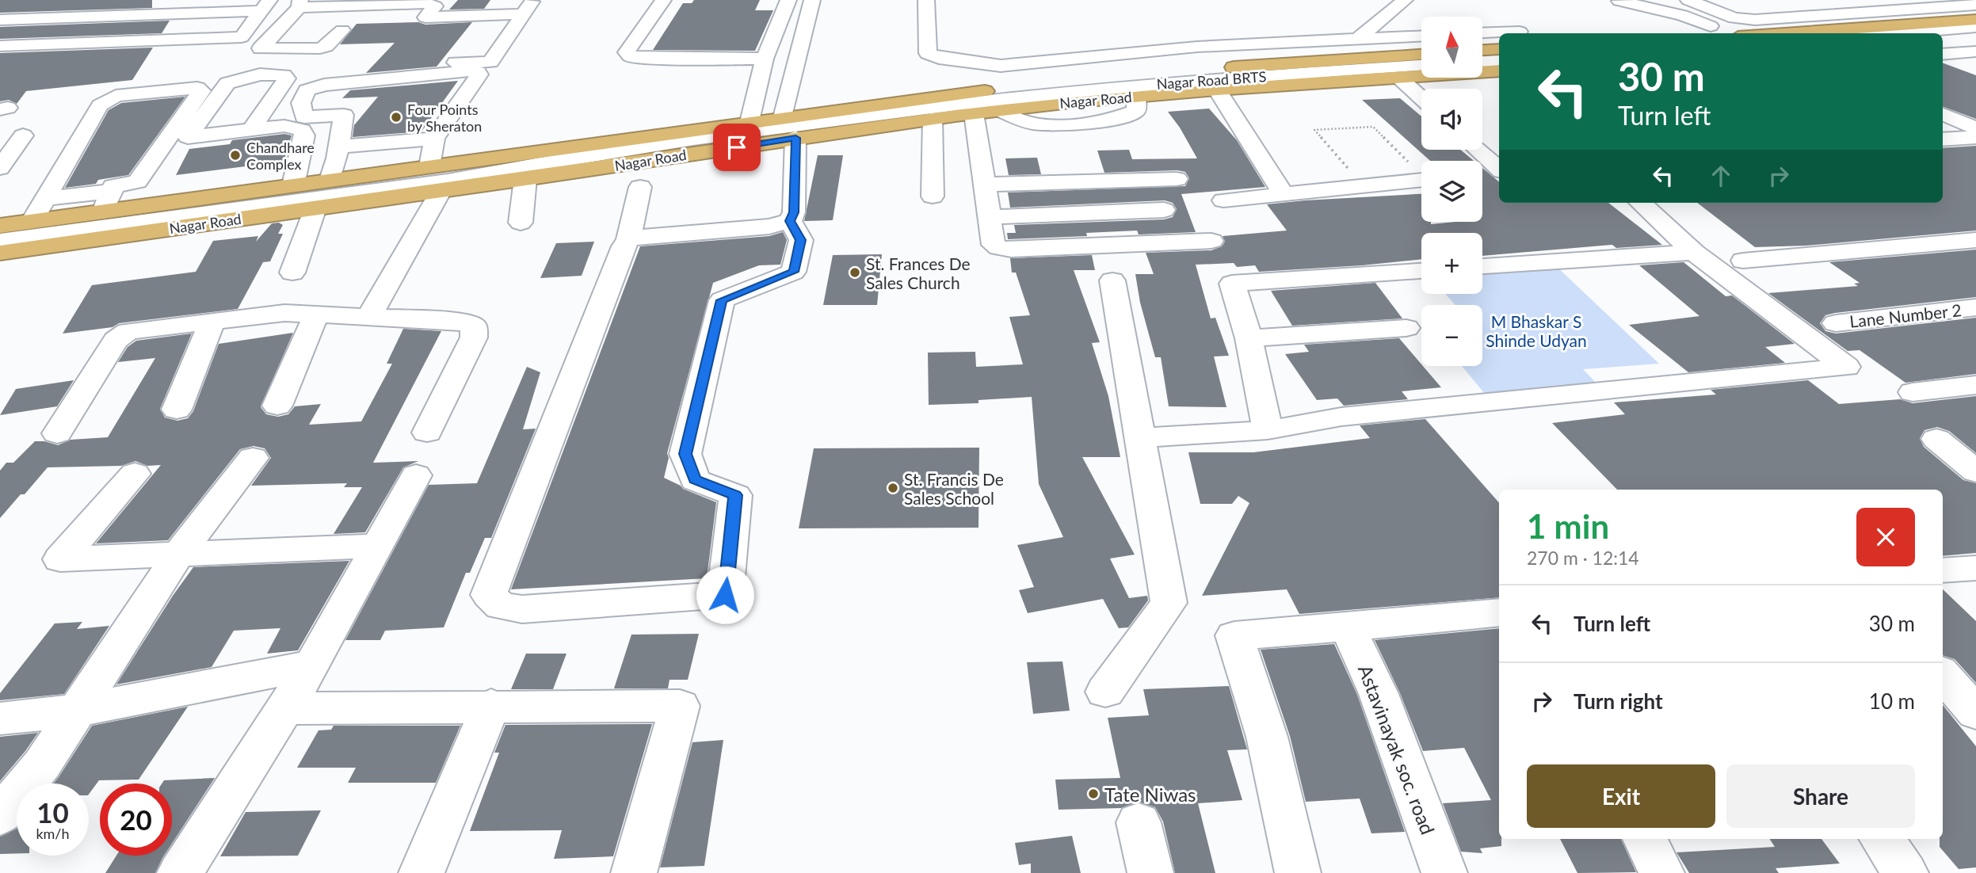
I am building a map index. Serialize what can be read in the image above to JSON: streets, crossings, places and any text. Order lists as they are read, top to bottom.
{
  "streets": {
    "highway": ["Nagar Road"],
    "street": ["Nagar Road BRTS", "Lane Number 2", "Astavinayak soc. road"]
  },
  "crossings": [
    ["Nagar Road BRTS", "Nagar Road"]
  ],
  "parks": ["M Bhaskar S Shinde Udyan"],
  "places": [
    "Four Points by Sheraton",
    "Chandhare Complex",
    "St. Frances De Sales Church",
    "St. Francis De Sales School",
    "Tate Niwas"
  ],
  "north": "top",
  "page": {
    "map_buttons": ["+", "−"],
    "turn": ["30 m", "Turn left"],
    "heading": ["1 min", "270 m · 12:14"],
    "list": [
      {
        "name": "Turn left",
        "value": "30 m"
      },
      {
        "name": "Turn right",
        "value": "10 m"
      }
    ],
    "buttons": ["Exit", "Share"],
    "speed": "10 km/h",
    "limit": "20"
  }
}
